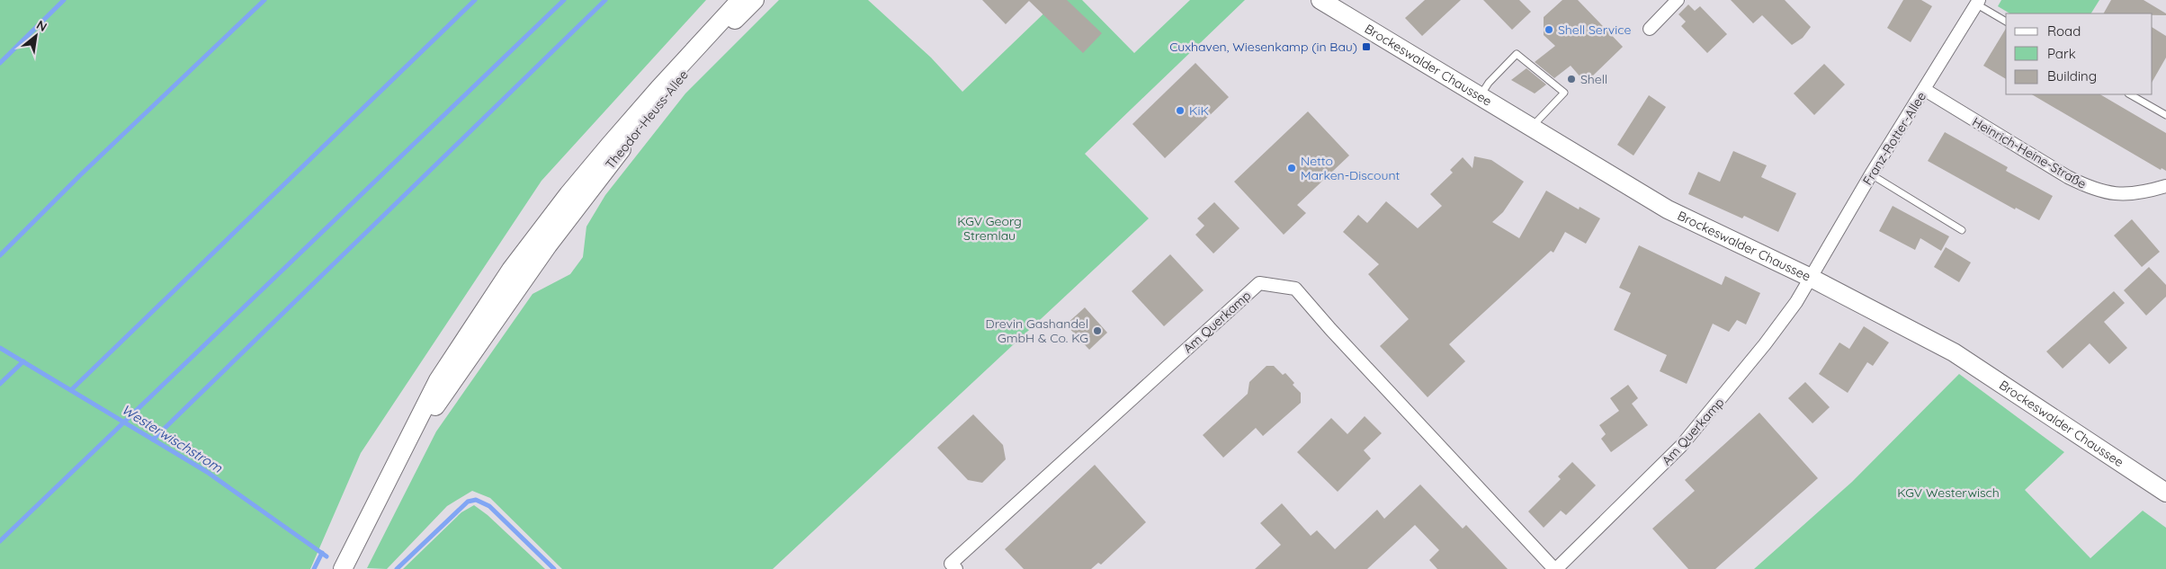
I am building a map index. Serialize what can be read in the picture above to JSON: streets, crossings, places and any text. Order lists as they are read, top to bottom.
{
  "streets": {
    "street": [
      "Brockeswalder Chaussee",
      "Theodor-Heuss-Allee",
      "Franz-Rotter-Allee",
      "Heinrich-Heine-Straße",
      "Am Querkamp"
    ]
  },
  "crossings": [
    ["Brockeswalder Chaussee", "Franz-Rotter-Allee"],
    ["Brockeswalder Chaussee", "Am Querkamp"],
    ["Franz-Rotter-Allee", "Heinrich-Heine-Straße"],
    ["Franz-Rotter-Allee", "Am Querkamp"]
  ],
  "water": ["Westerwischstrom"],
  "parks": ["KGV Georg Stremlau", "KGV Westerwisch"],
  "places": {
    "other": [
      "Shell Service",
      "Shell",
      "KiK",
      "Netto Marken-Discount",
      "Drevin Gashandel GmbH & Co. KG"
    ],
    "transit": ["Cuxhaven, Wiesenkamp (in Bau)"]
  },
  "legend": ["Road", "Park", "Building"],
  "north": "top right"
}
